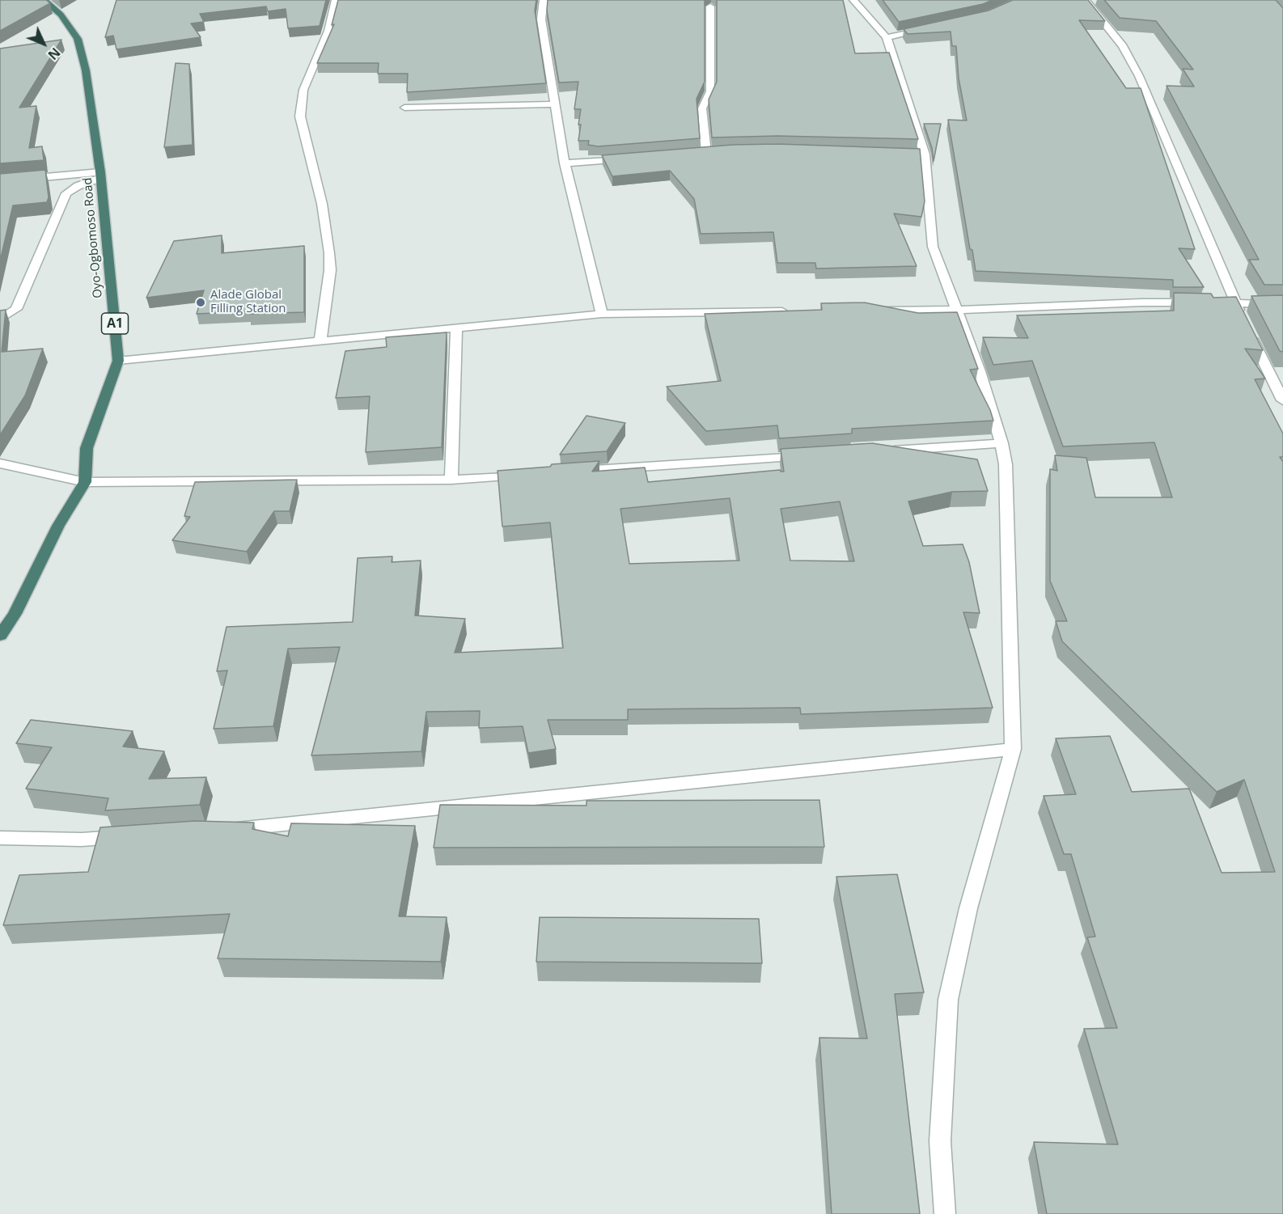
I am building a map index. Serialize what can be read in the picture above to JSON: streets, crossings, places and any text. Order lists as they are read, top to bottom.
{
  "streets": {
    "highway": ["Oyo-Ogbomoso Road", "A1"]
  },
  "places": ["Alade Global Filling Station"],
  "north": "bottom right"
}
